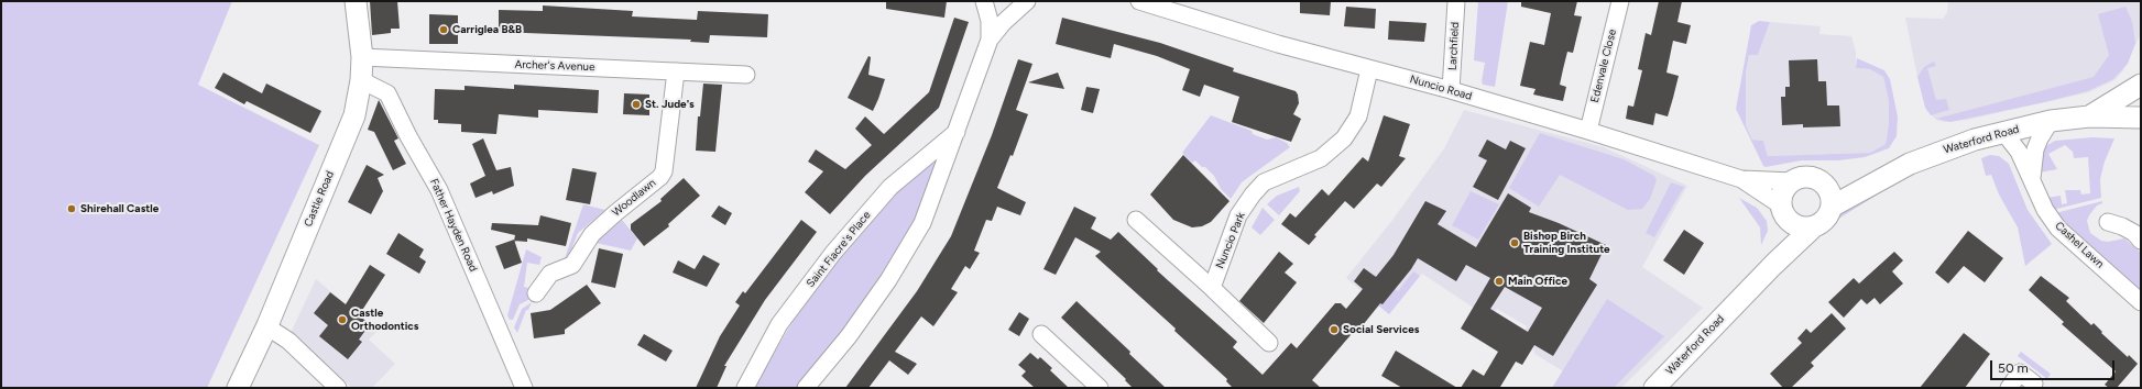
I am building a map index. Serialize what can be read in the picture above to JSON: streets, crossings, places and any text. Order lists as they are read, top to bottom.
{
  "streets": {
    "main road": ["Waterford Road", "Castle Road"],
    "street": [
      "Larchfield",
      "Archer's Avenue",
      "Edenvale Close",
      "Nuncio Road",
      "Woodlawn",
      "Father Hayden Road",
      "Nuncio Park",
      "Cashel Lawn",
      "Saint Fiacre's Place"
    ]
  },
  "crossings": [
    ["Larchfield", "Nuncio Road"],
    ["Archer's Avenue", "Woodlawn"],
    ["Archer's Avenue", "Castle Road"],
    ["Edenvale Close", "Nuncio Road"],
    ["Nuncio Road", "Waterford Road"],
    ["Nuncio Road", "Nuncio Park"],
    ["Waterford Road", "Cashel Lawn"],
    ["Castle Road", "Father Hayden Road"]
  ],
  "places": [
    "Carriglea B&B",
    "St. Jude's",
    "Shirehall Castle",
    "Bishop Birch Training Institute",
    "Main Office",
    "Castle Orthodontics",
    "Social Services"
  ],
  "scale_bar": "50 m"
}
